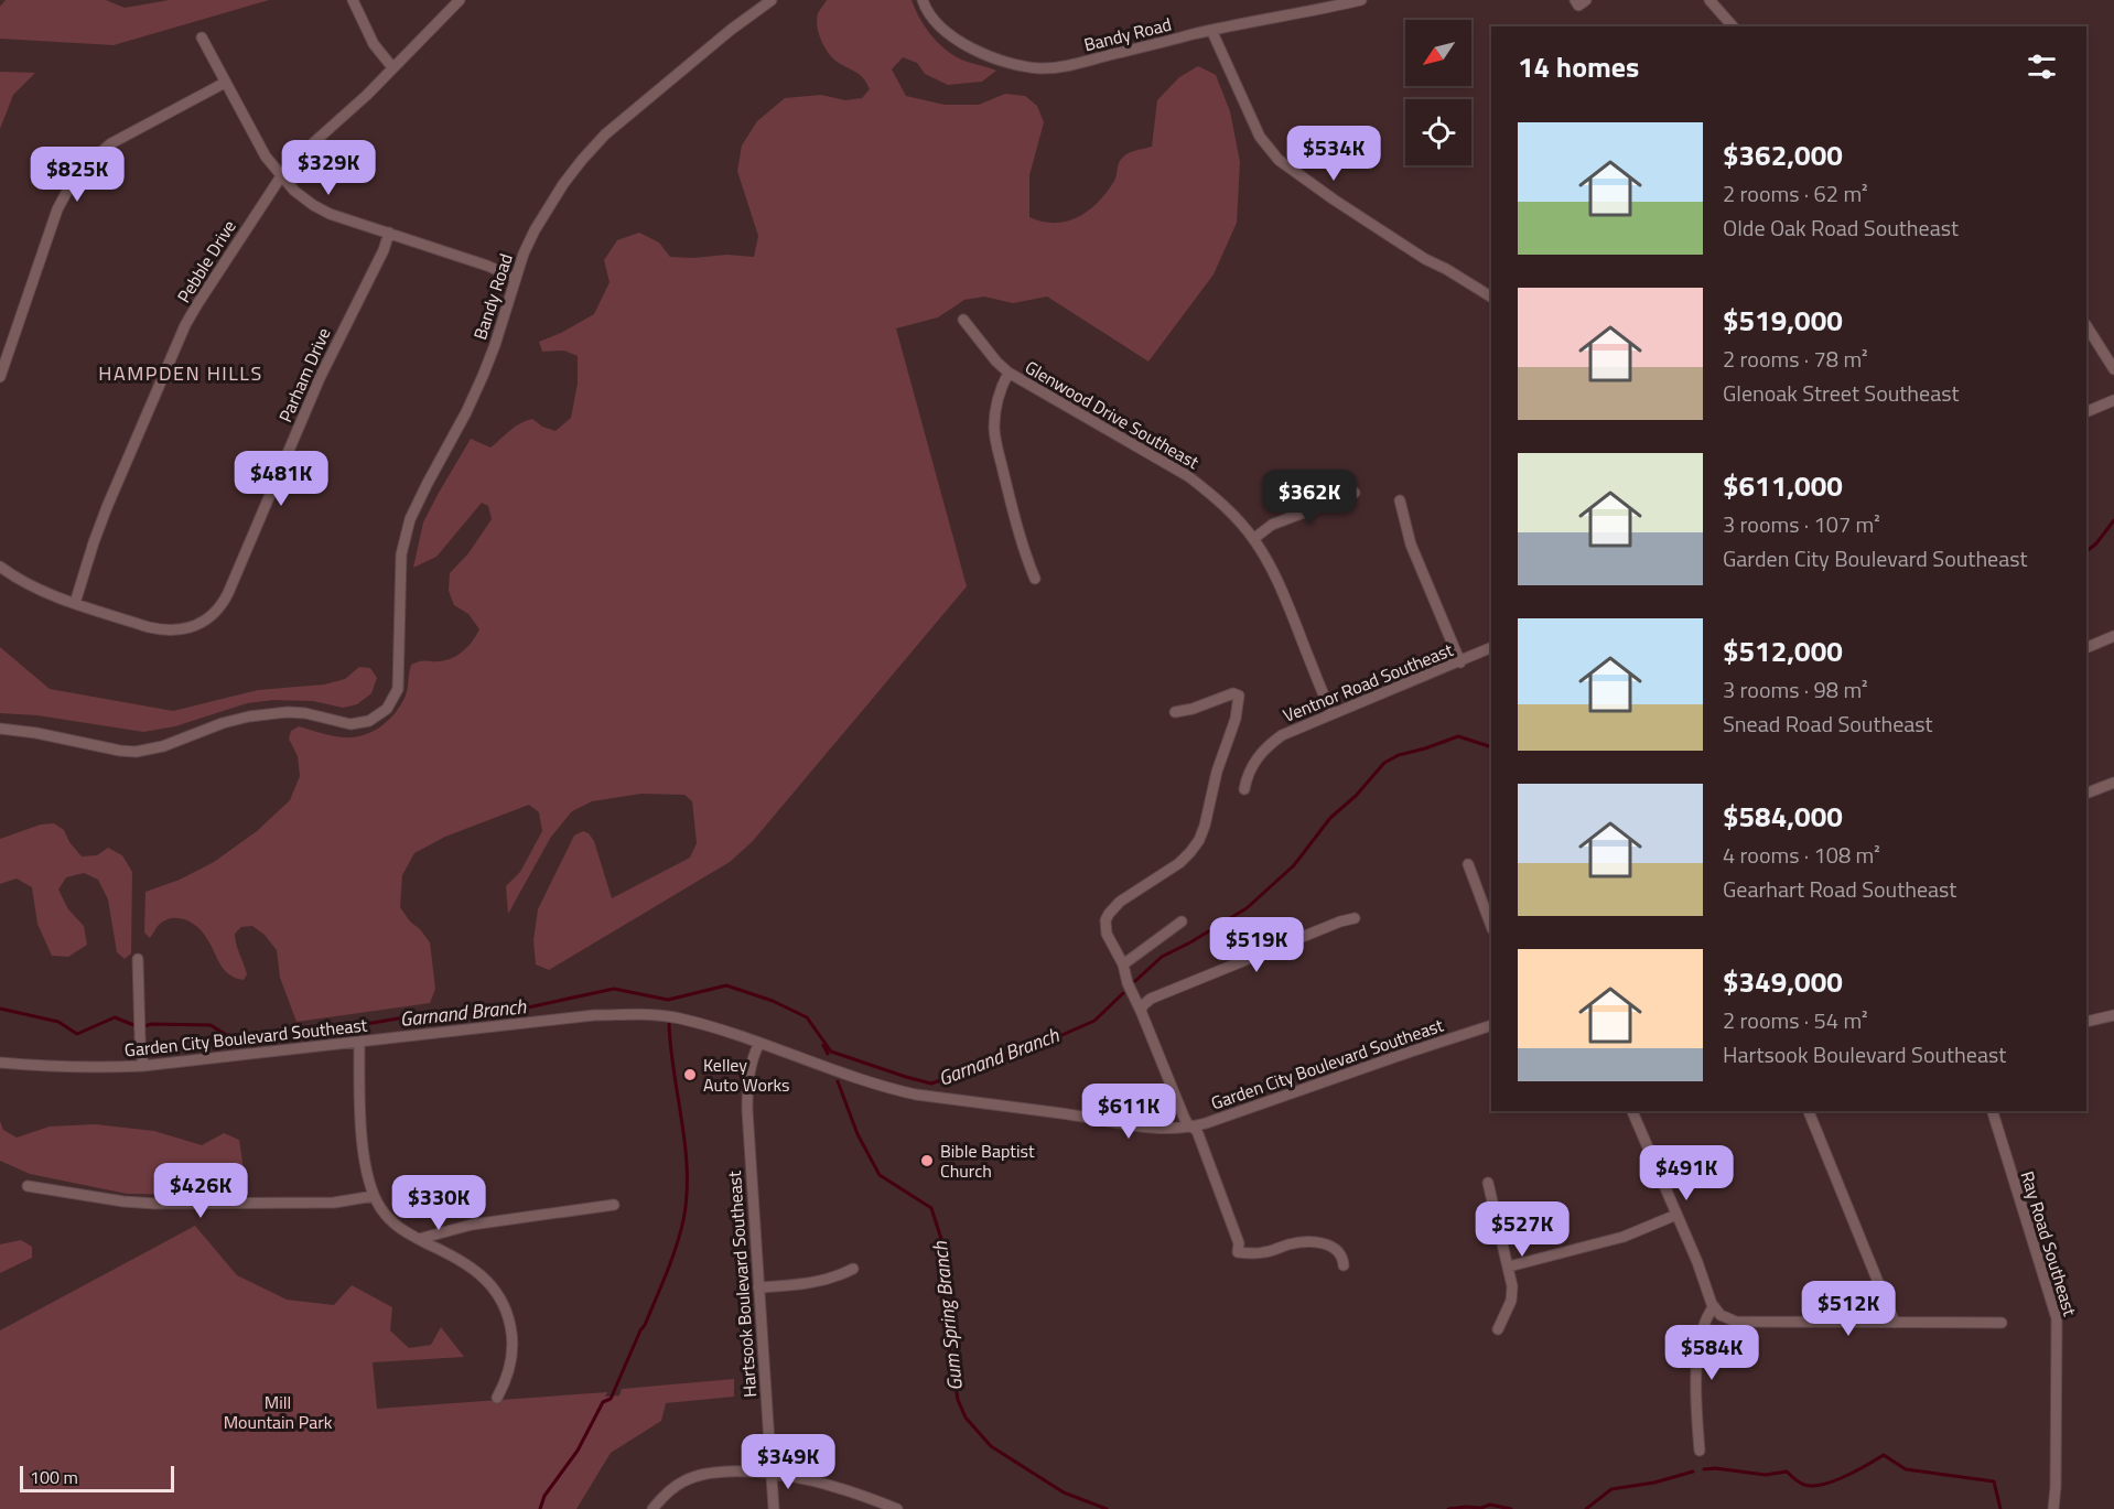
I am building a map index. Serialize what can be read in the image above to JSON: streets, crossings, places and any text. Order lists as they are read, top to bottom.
{
  "streets": {
    "street": [
      "Bandy Road",
      "Pebble Drive",
      "Parham Drive",
      "Glenwood Drive Southeast",
      "Ventnor Road Southeast",
      "Garden City Boulevard Southeast",
      "Ray Road Southeast",
      "Hartsook Boulevard Southeast"
    ]
  },
  "crossings": [
    ["Pebble Drive", "Parham Drive"],
    ["Glenwood Drive Southeast", "Ventnor Road Southeast"],
    ["Garden City Boulevard Southeast", "Hartsook Boulevard Southeast"]
  ],
  "districts": ["HAMPDEN HILLS"],
  "water": ["Garnand Branch", "Gum Spring Branch"],
  "parks": ["Mill Mountain Park"],
  "places": ["Kelley Auto Works", "Bible Baptist Church"],
  "scale_bar": "100 m",
  "north": "bottom left",
  "page": {
    "heading": "14 homes",
    "list": [
      {
        "name": "$362,000",
        "note": "2 rooms · 62 m² · Olde Oak Road Southeast"
      },
      {
        "name": "$519,000",
        "note": "2 rooms · 78 m² · Glenoak Street Southeast"
      },
      {
        "name": "$611,000",
        "note": "3 rooms · 107 m² · Garden City Boulevard Southeast"
      },
      {
        "name": "$512,000",
        "note": "3 rooms · 98 m² · Snead Road Southeast"
      },
      {
        "name": "$584,000",
        "note": "4 rooms · 108 m² · Gearhart Road Southeast"
      },
      {
        "name": "$349,000",
        "note": "2 rooms · 54 m² · Hartsook Boulevard Southeast"
      }
    ],
    "price": [
      "$534K",
      "$329K",
      "$825K",
      "$481K",
      "$362K",
      "$519K",
      "$611K",
      "$491K",
      "$426K",
      "$330K",
      "$527K",
      "$512K",
      "$584K",
      "$349K"
    ],
    "scale": "100 m"
  }
}
